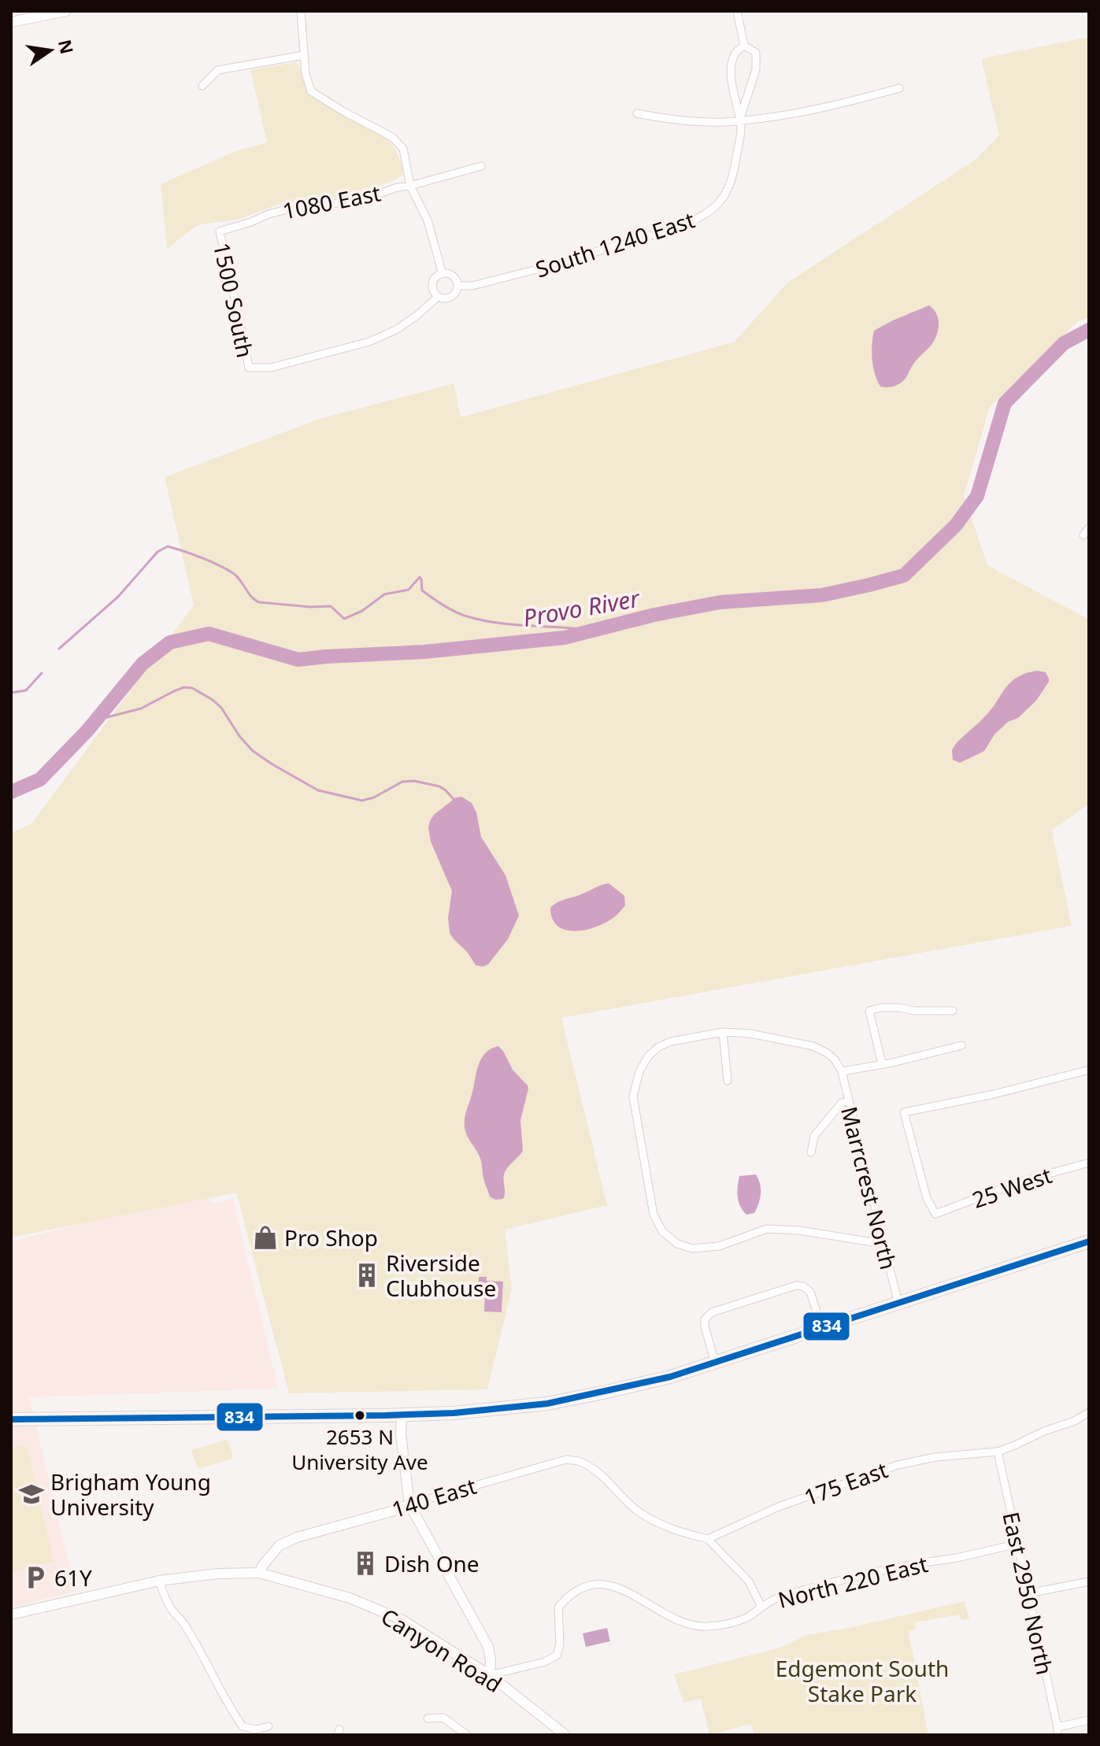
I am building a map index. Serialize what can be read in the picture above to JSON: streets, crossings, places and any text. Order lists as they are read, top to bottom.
{
  "streets": {
    "main road": ["140 East", "Canyon Road"],
    "street": [
      "1080 East",
      "South 1240 East",
      "1500 South",
      "25 West",
      "Marrcrest North",
      "175 East",
      "North 220 East",
      "East 2950 North"
    ]
  },
  "crossings": [
    ["1080 East", "1500 South"],
    ["South 1240 East", "1500 South"],
    ["175 East", "140 East"],
    ["175 East", "East 2950 North"],
    ["140 East", "Canyon Road"],
    ["North 220 East", "East 2950 North"],
    ["North 220 East", "Canyon Road"]
  ],
  "water": ["Provo River"],
  "parks": ["Edgemont South Stake Park"],
  "places": {
    "shop": ["Pro Shop"],
    "building": ["Riverside Clubhouse", "Dish One"],
    "other": ["2653 N University Ave"],
    "school or university": ["Brigham Young University"],
    "parking": ["61Y"]
  },
  "lines": ["transit line 834"],
  "north": "right"
}
